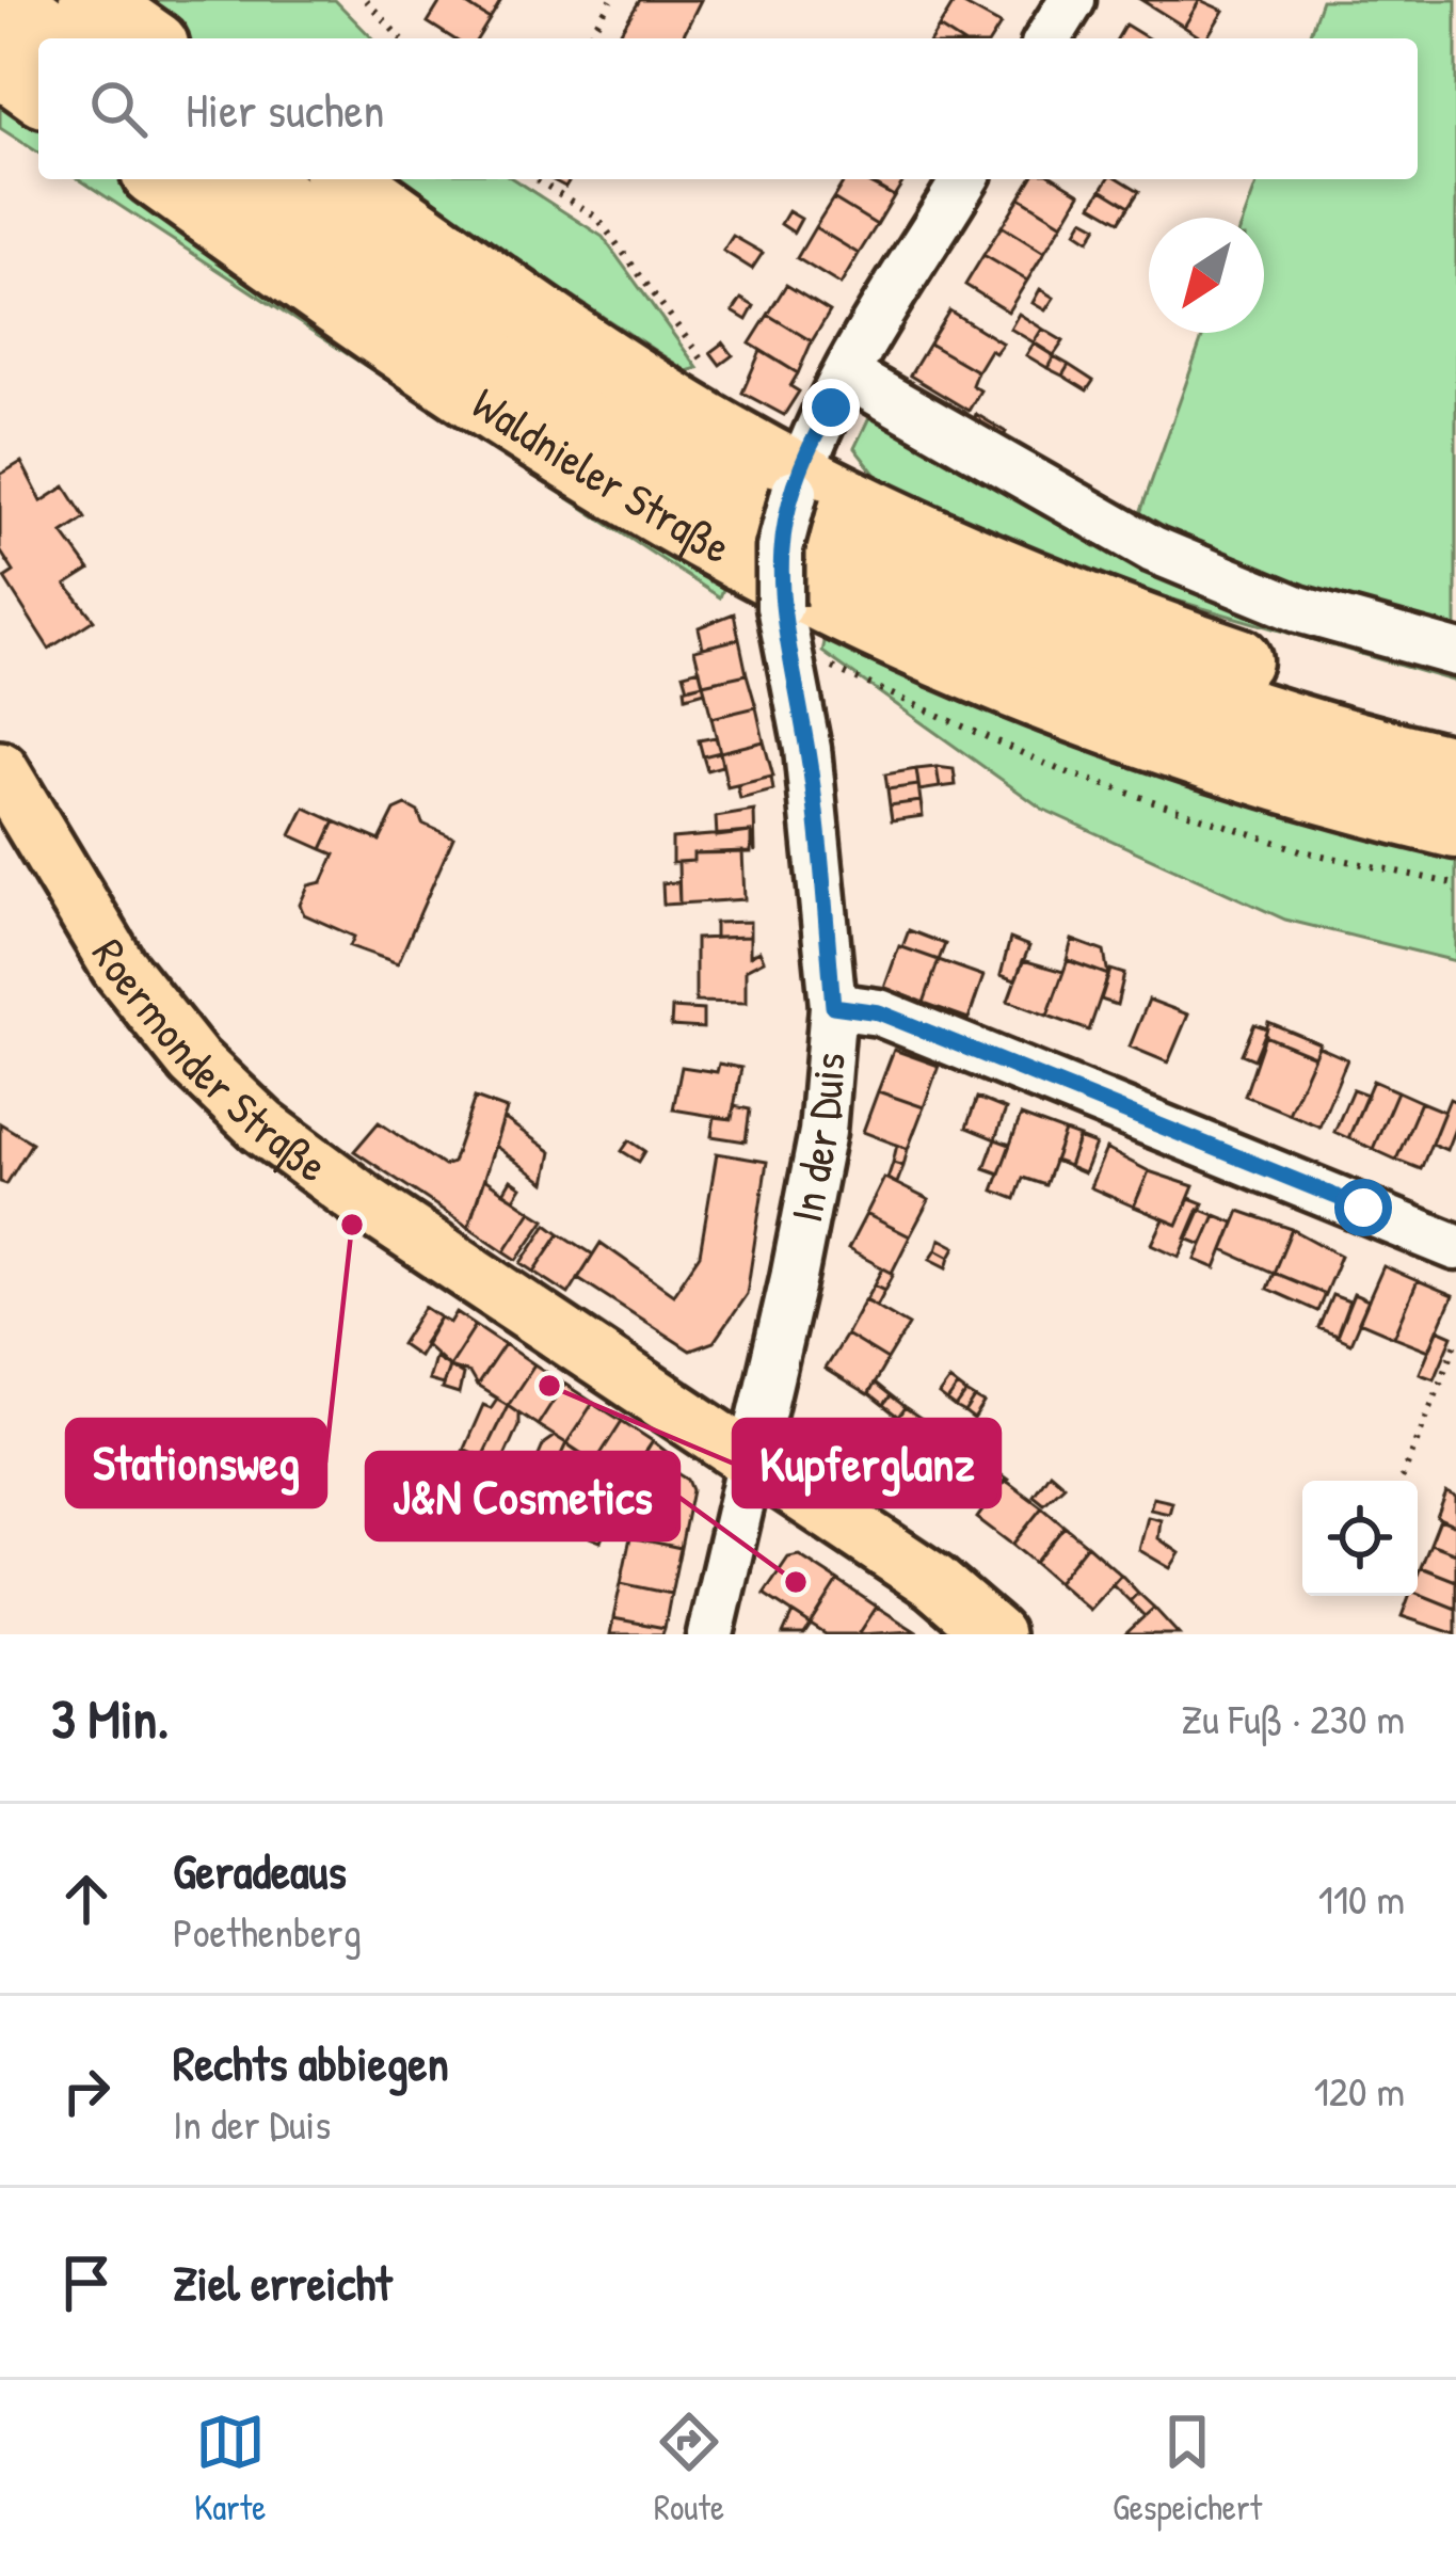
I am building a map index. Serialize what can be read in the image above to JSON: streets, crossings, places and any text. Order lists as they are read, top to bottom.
{
  "streets": {
    "highway": ["Waldnieler Straße"],
    "main road": ["Roermonder Straße"],
    "street": ["In der Duis"]
  },
  "crossings": [
    ["Roermonder Straße", "In der Duis"]
  ],
  "places": ["Stationsweg", "Kupferglanz", "J&N Cosmetics"],
  "north": "bottom left",
  "page": {
    "search": "Hier suchen",
    "heading": ["3 Min.", "Zu Fuß · 230 m"],
    "list": [
      ["Geradeaus", "Poethenberg", "110 m"],
      ["Rechts abbiegen", "In der Duis", "120 m"],
      "Ziel erreicht"
    ],
    "nav": ["Karte", "Route", "Gespeichert"]
  }
}
